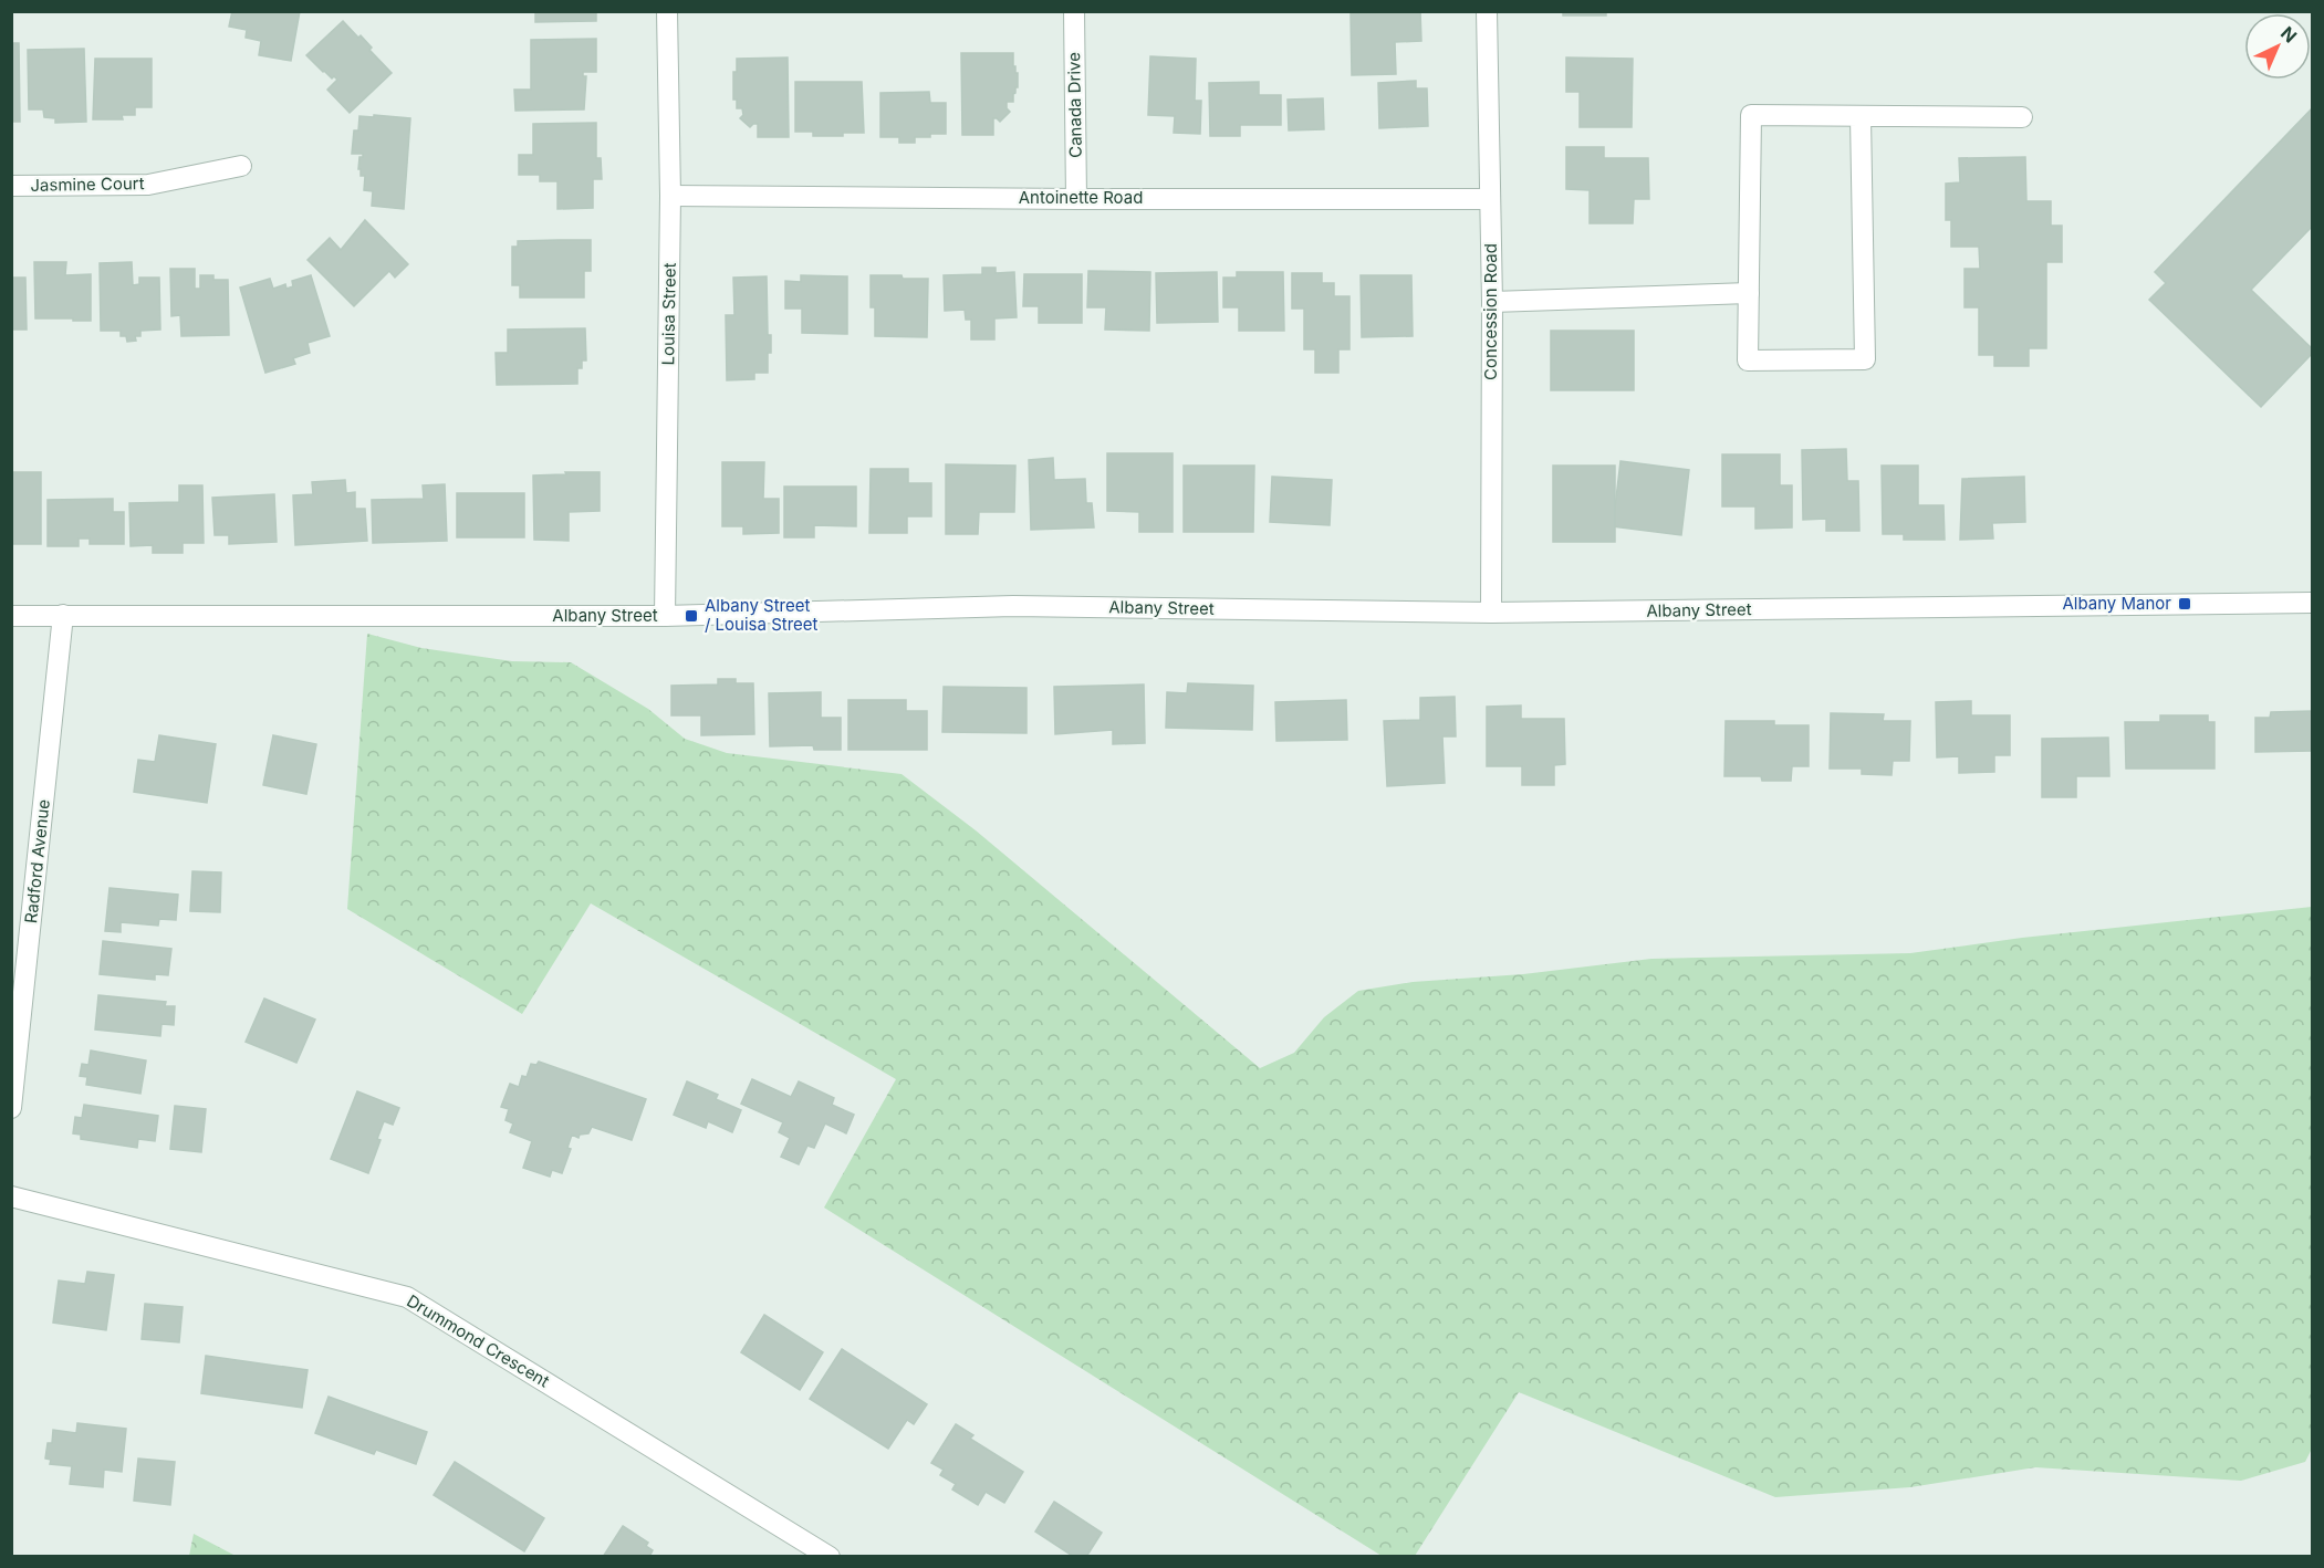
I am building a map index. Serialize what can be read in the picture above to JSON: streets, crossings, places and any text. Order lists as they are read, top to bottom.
{
  "streets": {
    "street": [
      "Canada Drive",
      "Jasmine Court",
      "Antoinette Road",
      "Concession Road",
      "Louisa Street",
      "Albany Street",
      "Radford Avenue",
      "Drummond Crescent"
    ]
  },
  "crossings": [
    ["Canada Drive", "Antoinette Road"],
    ["Antoinette Road", "Concession Road"],
    ["Antoinette Road", "Louisa Street"],
    ["Concession Road", "Albany Street"],
    ["Louisa Street", "Albany Street"],
    ["Albany Street", "Radford Avenue"]
  ],
  "places": {
    "transit": ["Albany Manor", "Albany Street / Louisa Street"]
  },
  "north": "top right"
}
